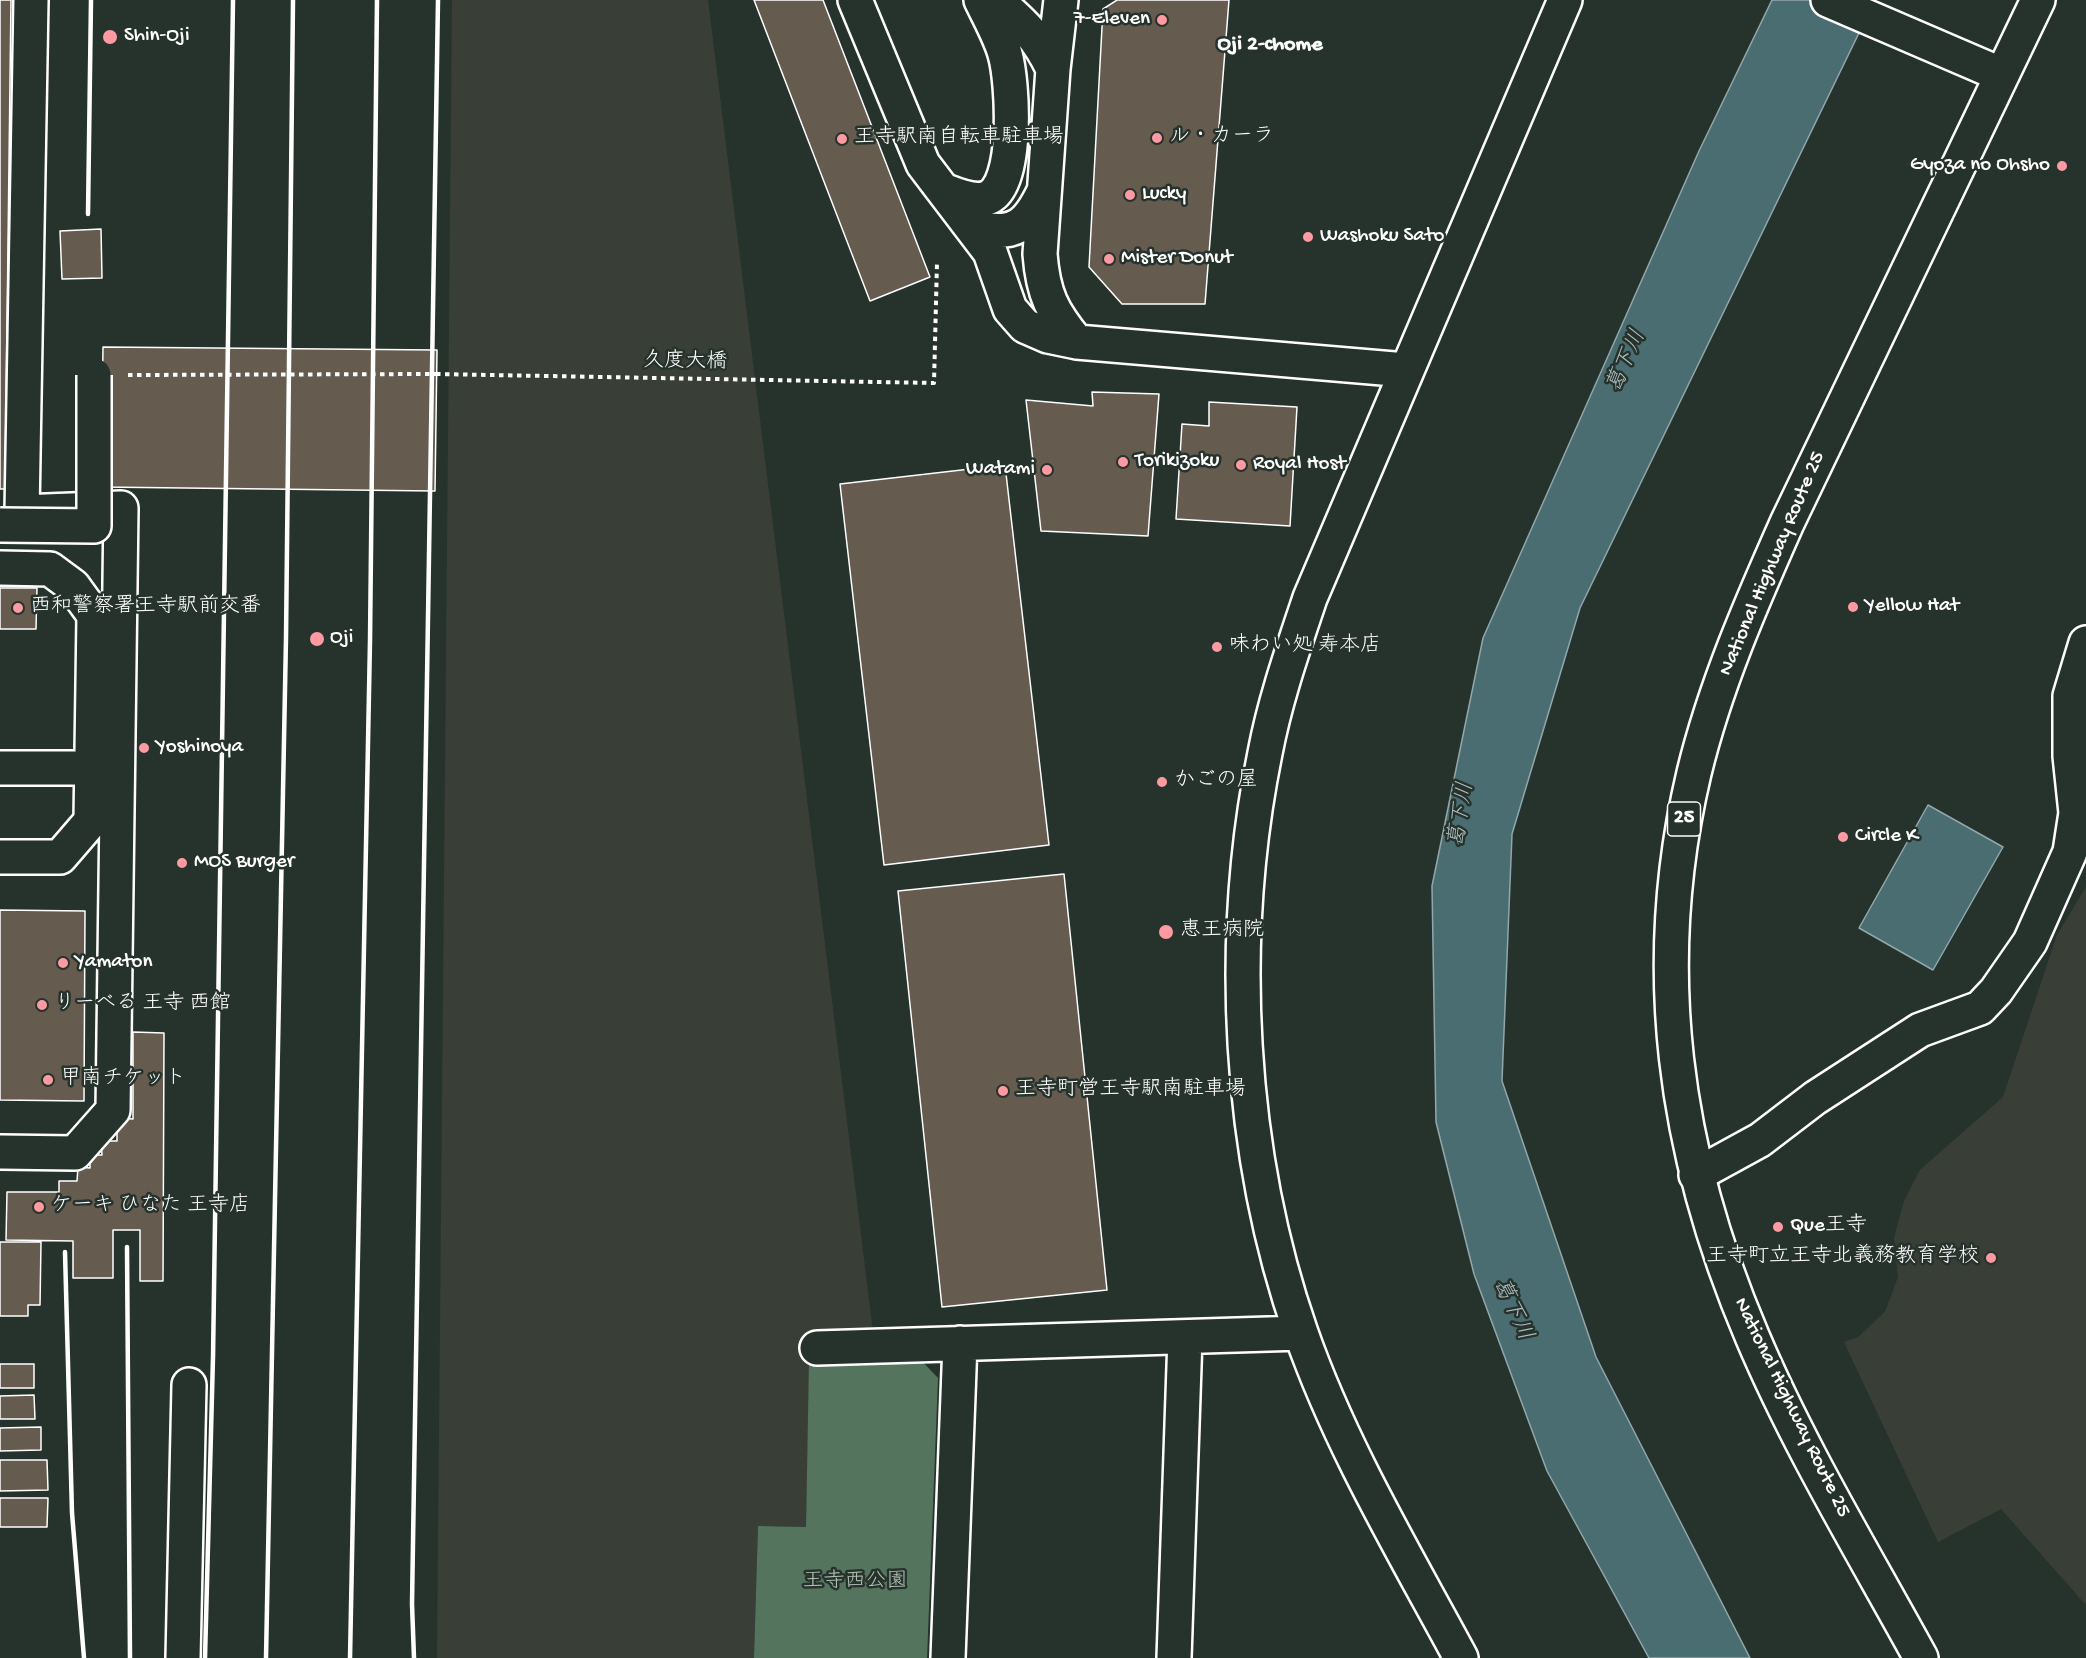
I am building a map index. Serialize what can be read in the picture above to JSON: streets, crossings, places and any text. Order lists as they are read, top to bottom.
{
  "streets": {
    "main road": ["National Highway Route 25", "25"],
    "path": ["久度大橋"]
  },
  "districts": ["Oji 2-chome"],
  "water": ["葛下川"],
  "parks": ["王寺西公園"],
  "places": [
    "7-Eleven",
    "Shin-Oji",
    "ル・カーラ",
    "王寺駅南自転車駐車場",
    "Gyoza no Ohsho",
    "Lucky",
    "Washoku Sato",
    "Mister Donut",
    "Torikizoku",
    "Royal Host",
    "Watami",
    "Yellow Hat",
    "西和警察署王寺駅前交番",
    "Oji",
    "味わい処 寿本店",
    "Yoshinoya",
    "かごの屋",
    "Circle K",
    "MOS Burger",
    "恵王病院",
    "Yamaton",
    "りーべる 王寺 西館",
    "甲南チケット",
    "王寺町営王寺駅南駐車場",
    "ケーキ ひなた 王寺店",
    "Que王寺",
    "王寺町立王寺北義務教育学校"
  ]
}
